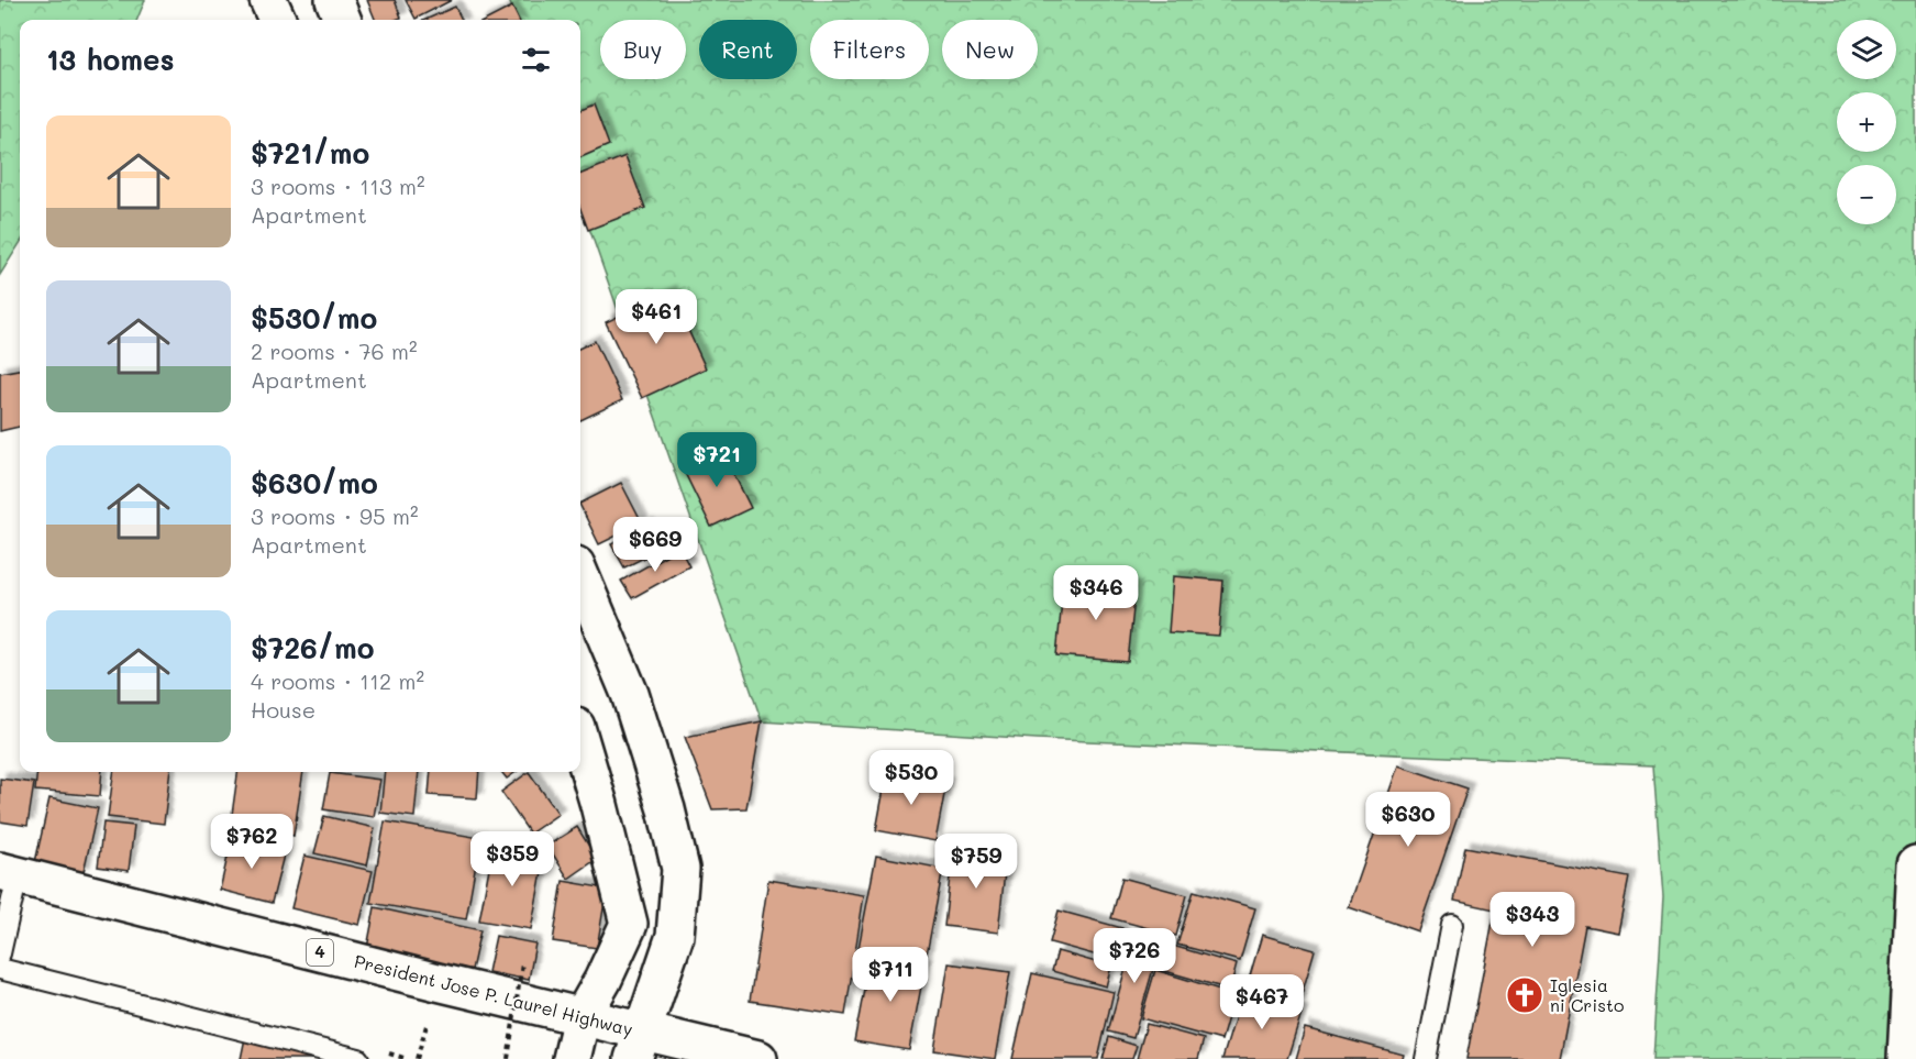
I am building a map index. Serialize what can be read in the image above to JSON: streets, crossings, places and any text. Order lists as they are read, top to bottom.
{
  "streets": {
    "main road": ["4", "President Jose P. Laurel Highway"]
  },
  "places": {
    "church": ["Iglesia ni Cristo"]
  },
  "page": {
    "map_buttons": ["+", "−"],
    "chip": [
      "Buy",
      "Rent",
      "Filters",
      "New"
    ],
    "heading": "13 homes",
    "list": [
      {
        "name": "$721/mo",
        "note": "3 rooms · 113 m² · Apartment"
      },
      {
        "name": "$530/mo",
        "note": "2 rooms · 76 m² · Apartment"
      },
      {
        "name": "$630/mo",
        "note": "3 rooms · 95 m² · Apartment"
      },
      {
        "name": "$726/mo",
        "note": "4 rooms · 112 m² · House"
      }
    ],
    "price": [
      "$461",
      "$721",
      "$669",
      "$346",
      "$530",
      "$630",
      "$762",
      "$359",
      "$759",
      "$343",
      "$726",
      "$711",
      "$467"
    ]
  }
}
